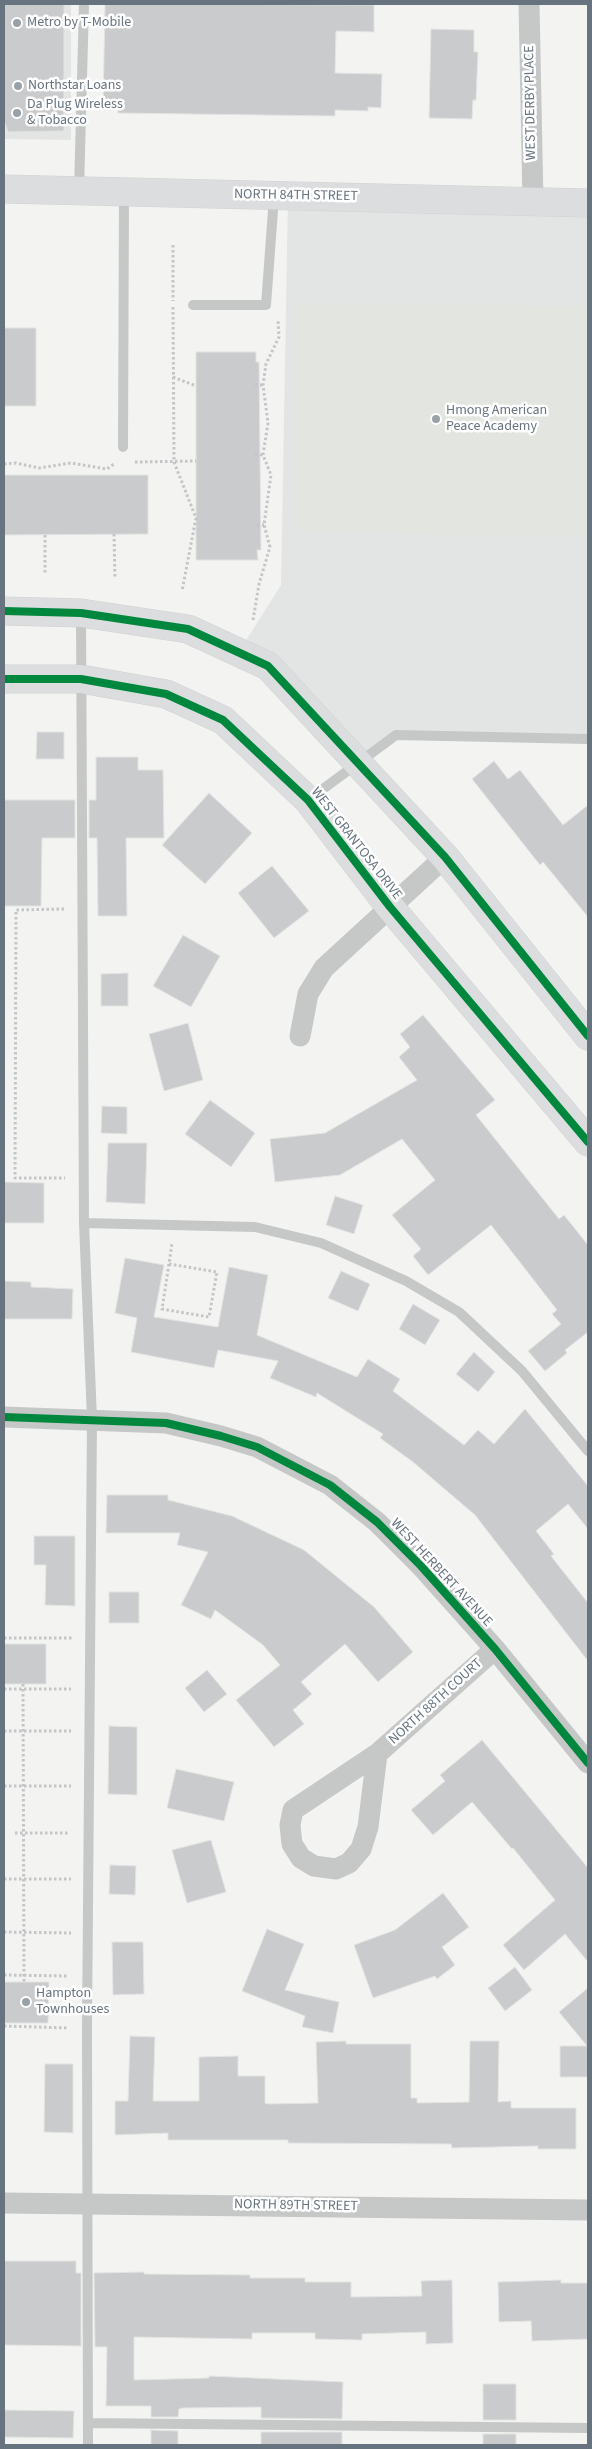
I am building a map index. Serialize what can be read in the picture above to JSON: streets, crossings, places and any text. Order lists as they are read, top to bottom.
{
  "streets": {
    "street": [
      "WEST DERBY PLACE",
      "NORTH 84TH STREET",
      "WEST GRANTOSA DRIVE",
      "WEST HERBERT AVENUE",
      "NORTH 88TH COURT",
      "NORTH 89TH STREET"
    ]
  },
  "crossings": [
    ["WEST DERBY PLACE", "NORTH 84TH STREET"],
    ["WEST HERBERT AVENUE", "NORTH 88TH COURT"]
  ],
  "places": [
    "Metro by T-Mobile",
    "Northstar Loans",
    "Da Plug Wireless & Tobacco",
    "Hmong American Peace Academy",
    "Hampton Townhouses"
  ]
}
